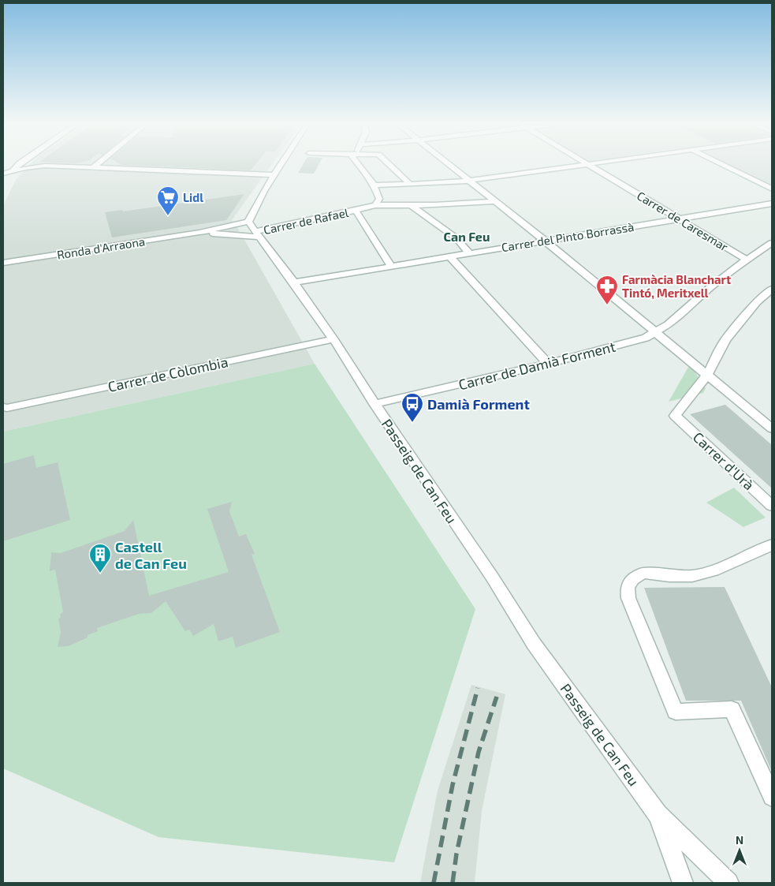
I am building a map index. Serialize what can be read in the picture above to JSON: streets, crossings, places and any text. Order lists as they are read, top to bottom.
{
  "streets": {
    "street": [
      "Carrer de Rafael",
      "Carrer de Caresmar",
      "Carrer del Pinto Borrassà",
      "Ronda d'Arraona",
      "Carrer de Damià Forment",
      "Carrer de Còlombia",
      "Carrer d'Urà",
      "Passeig de Can Feu"
    ]
  },
  "crossings": [
    ["Carrer de Rafael", "Ronda d'Arraona"],
    ["Carrer de Rafael", "Passeig de Can Feu"],
    ["Carrer de Caresmar", "Carrer del Pinto Borrassà"],
    ["Carrer de Caresmar", "Carrer de Damià Forment"],
    ["Carrer del Pinto Borrassà", "Passeig de Can Feu"],
    ["Ronda d'Arraona", "Passeig de Can Feu"],
    ["Carrer de Damià Forment", "Passeig de Can Feu"],
    ["Carrer de Còlombia", "Passeig de Can Feu"]
  ],
  "districts": ["Can Feu"],
  "places": {
    "supermarket": ["Lidl"],
    "pharmacy": ["Farmàcia Blanchart Tintó, Meritxell"],
    "bus stop": ["Damià Forment"],
    "building": ["Castell de Can Feu"]
  },
  "north": "top"
}
